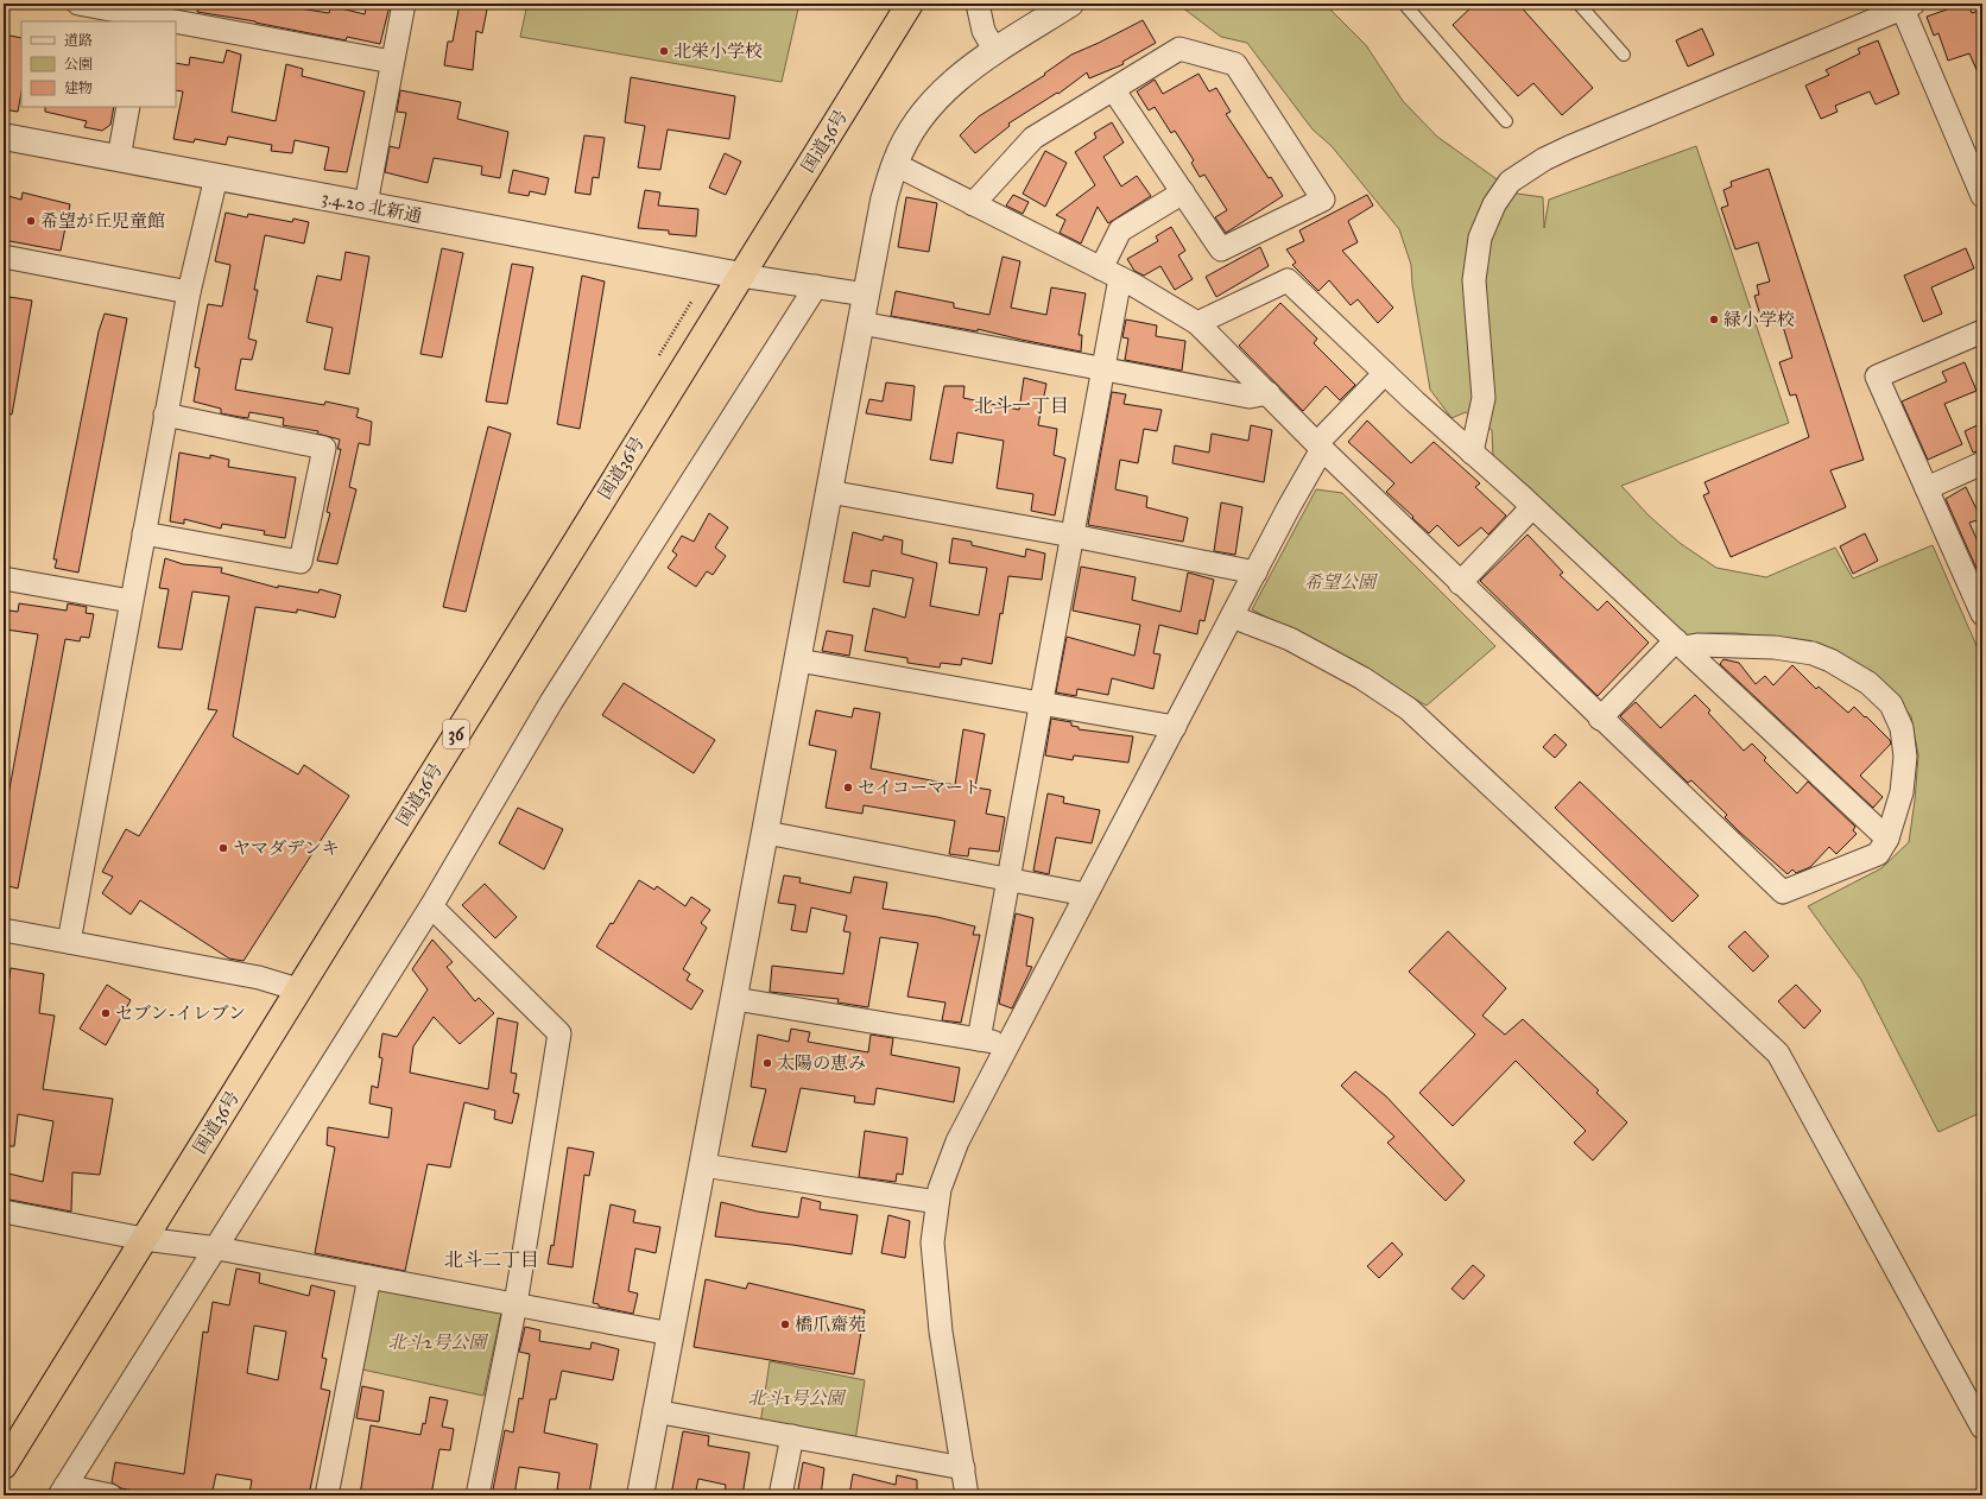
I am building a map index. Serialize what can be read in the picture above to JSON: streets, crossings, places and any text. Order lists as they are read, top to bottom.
{
  "streets": {
    "highway": ["国道36号", "36"],
    "street": ["3.4.20 北新通"]
  },
  "crossings": [
    ["国道36号", "3.4.20 北新通"]
  ],
  "districts": ["北斗一丁目", "北斗二丁目"],
  "parks": ["希望公園", "北斗2号公園", "北斗1号公園"],
  "places": [
    "北栄小学校",
    "希望が丘児童館",
    "緑小学校",
    "セイコーマート",
    "ヤマダデンキ",
    "セブン-イレブン",
    "太陽の恵み",
    "橋爪齋苑"
  ],
  "legend": ["道路", "公園", "建物"]
}
